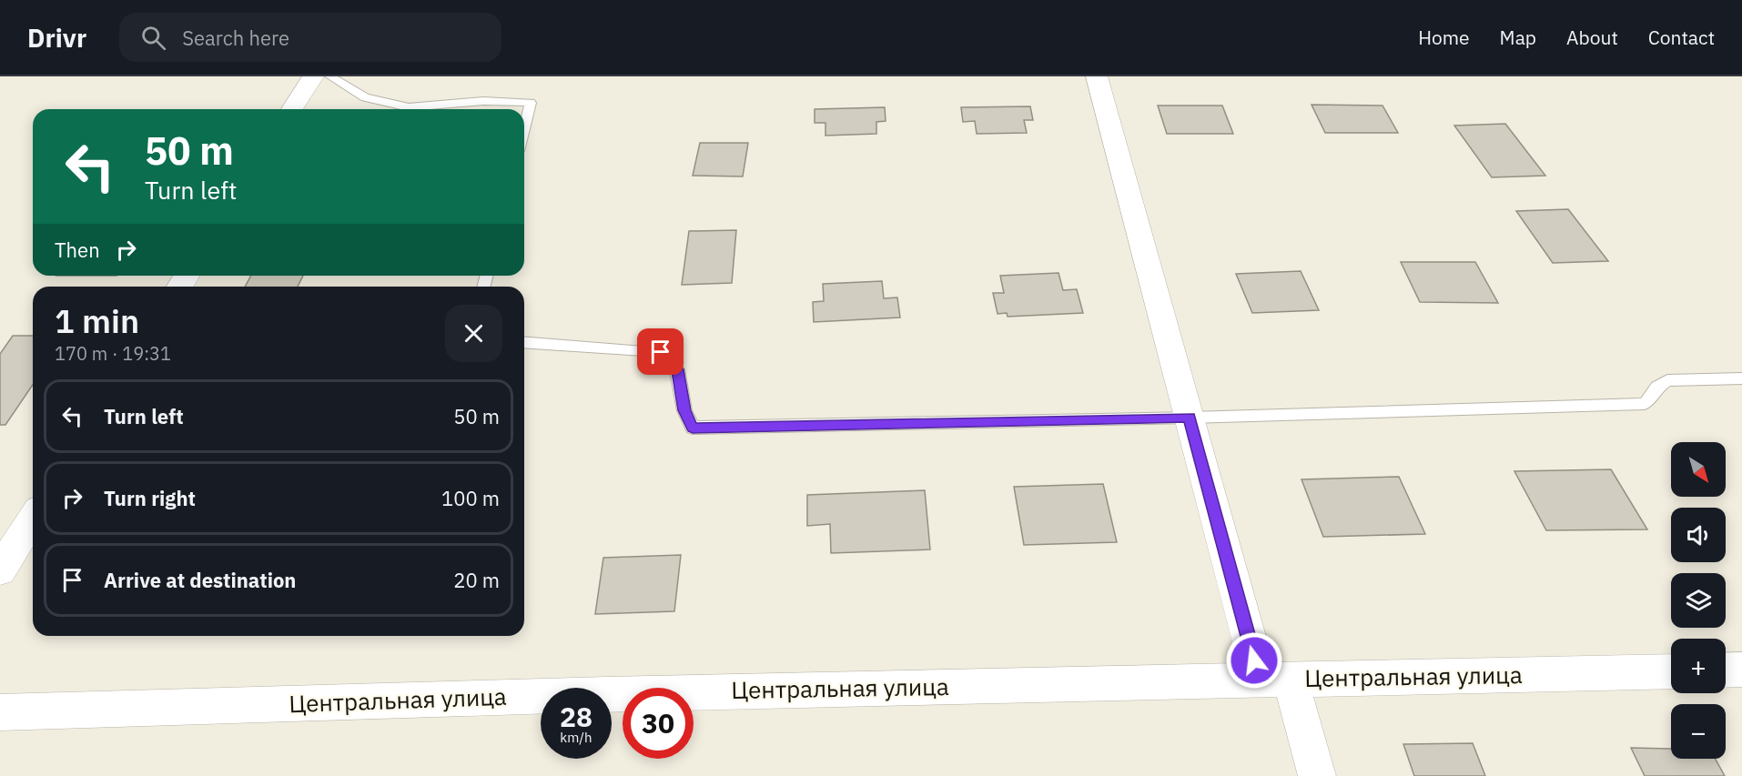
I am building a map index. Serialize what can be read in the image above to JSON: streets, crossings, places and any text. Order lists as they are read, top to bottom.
{
  "streets": {
    "street": ["Центральная улица"]
  },
  "north": "bottom right",
  "page": {
    "header": "Drivr",
    "search": "Search here",
    "nav": [
      "Home",
      "Map",
      "About",
      "Contact"
    ],
    "turn": ["50 m", "Turn left"],
    "then": "Then",
    "heading": ["1 min", "170 m · 19:31"],
    "list": [
      {
        "name": "Turn left",
        "value": "50 m"
      },
      {
        "name": "Turn right",
        "value": "100 m"
      },
      {
        "name": "Arrive at destination",
        "value": "20 m"
      }
    ],
    "map_buttons": ["+", "−"],
    "speed": "28 km/h",
    "limit": "30"
  }
}
